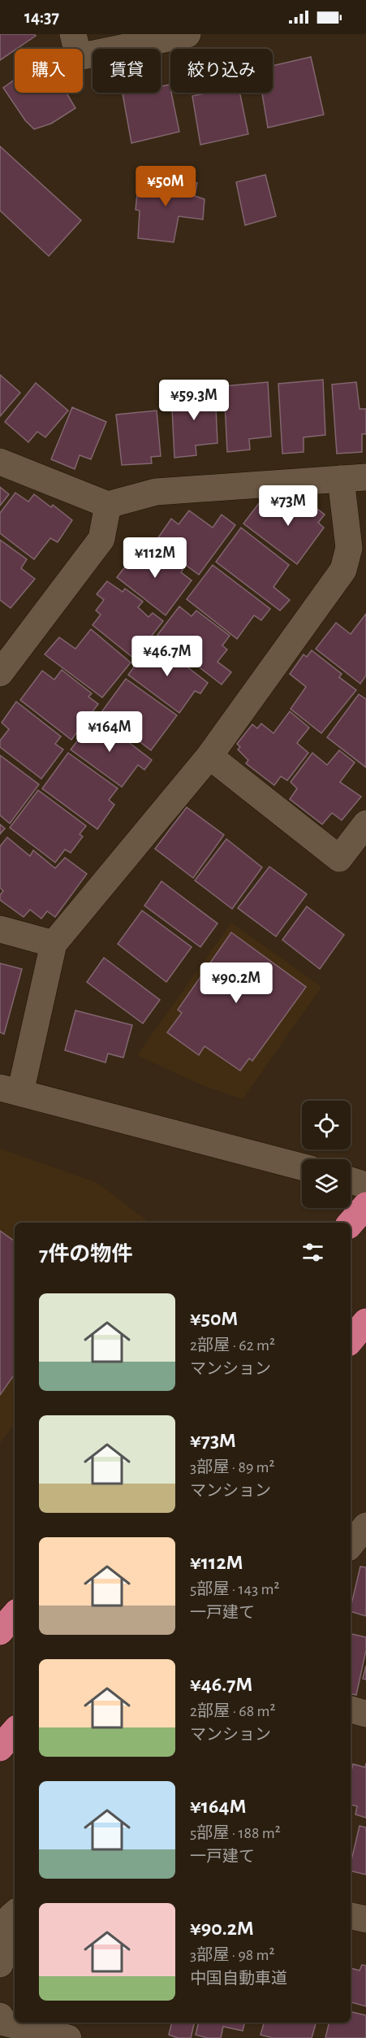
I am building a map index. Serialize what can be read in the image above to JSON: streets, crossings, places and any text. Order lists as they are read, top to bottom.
{
  "page": {
    "status": "14:37",
    "chip": ["購入", "賃貸", "絞り込み"],
    "price": [
      "¥50M",
      "¥59.3M",
      "¥73M",
      "¥112M",
      "¥46.7M",
      "¥164M",
      "¥90.2M"
    ],
    "heading": "7件の物件",
    "list": [
      {
        "name": "¥50M",
        "note": "2部屋 · 62 m² · マンション"
      },
      {
        "name": "¥73M",
        "note": "3部屋 · 89 m² · マンション"
      },
      {
        "name": "¥112M",
        "note": "5部屋 · 143 m² · 一戸建て"
      },
      {
        "name": "¥46.7M",
        "note": "2部屋 · 68 m² · マンション"
      },
      {
        "name": "¥164M",
        "note": "5部屋 · 188 m² · 一戸建て"
      },
      {
        "name": "¥90.2M",
        "note": "3部屋 · 98 m² · 中国自動車道"
      }
    ]
  }
}
